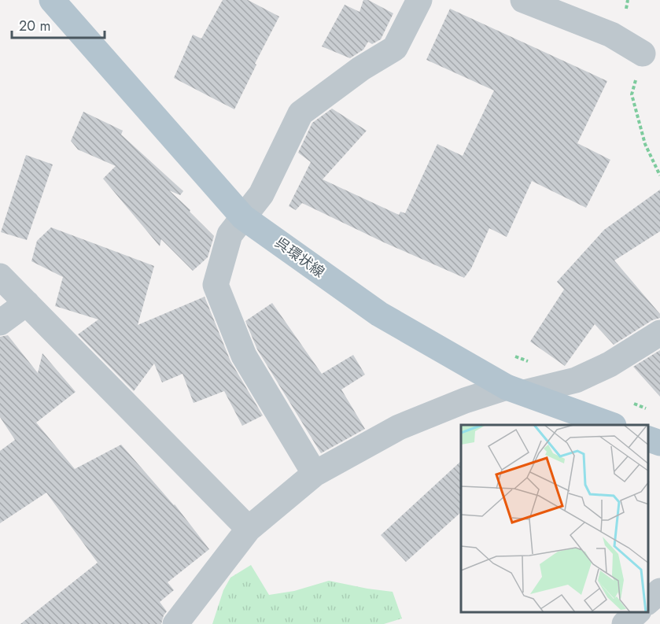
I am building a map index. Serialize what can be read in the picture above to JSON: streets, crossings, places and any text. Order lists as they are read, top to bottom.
{
  "streets": {
    "main road": ["呉環状線"]
  },
  "scale_bar": "20 m"
}
